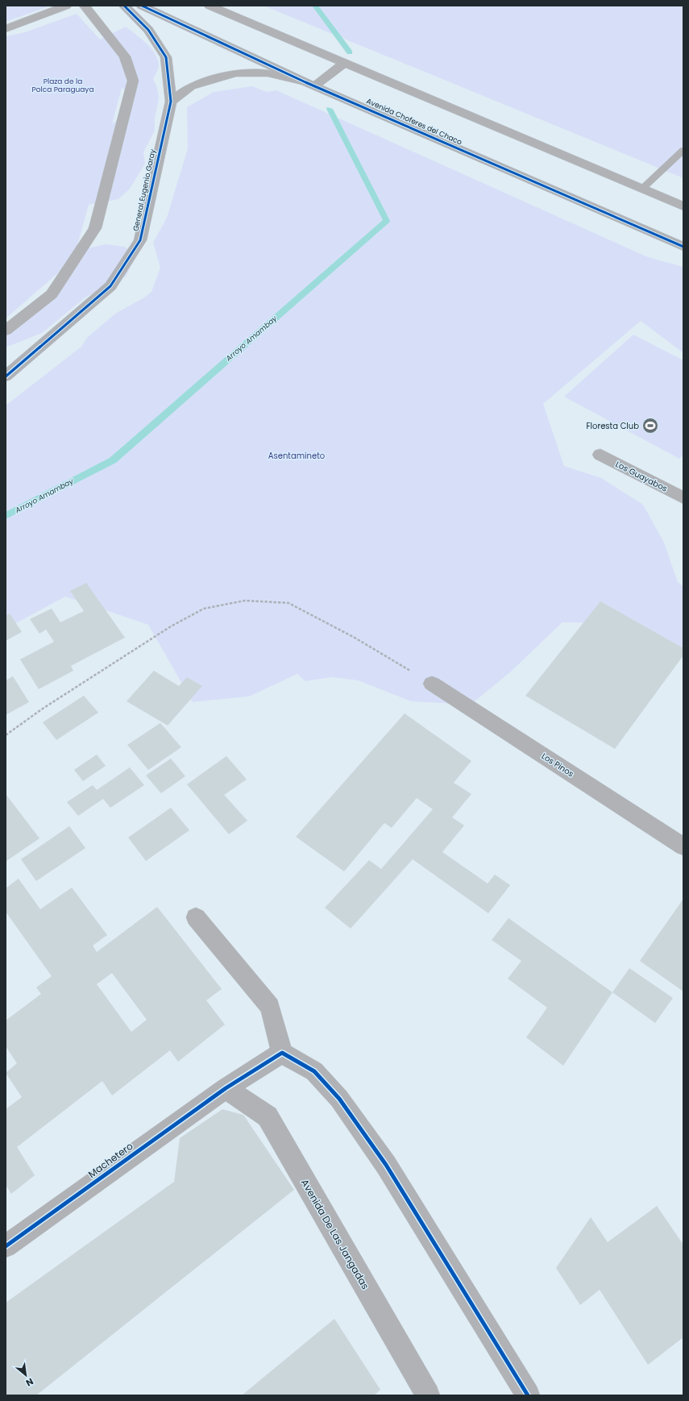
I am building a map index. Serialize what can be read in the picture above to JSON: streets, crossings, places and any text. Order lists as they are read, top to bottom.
{
  "streets": {
    "street": [
      "Avenida Choferes del Chaco",
      "General Eugenio Garay",
      "Los Guayabos",
      "Los Pinos",
      "Machetero",
      "Avenida De Las Jangadas"
    ]
  },
  "crossings": [
    ["Machetero", "Avenida De Las Jangadas"]
  ],
  "water": ["Arroyo Amambay"],
  "parks": ["Plaza de la Polca Paraguaya", "Asentamineto"],
  "places": {
    "sports": ["Floresta Club"]
  },
  "north": "bottom right"
}
